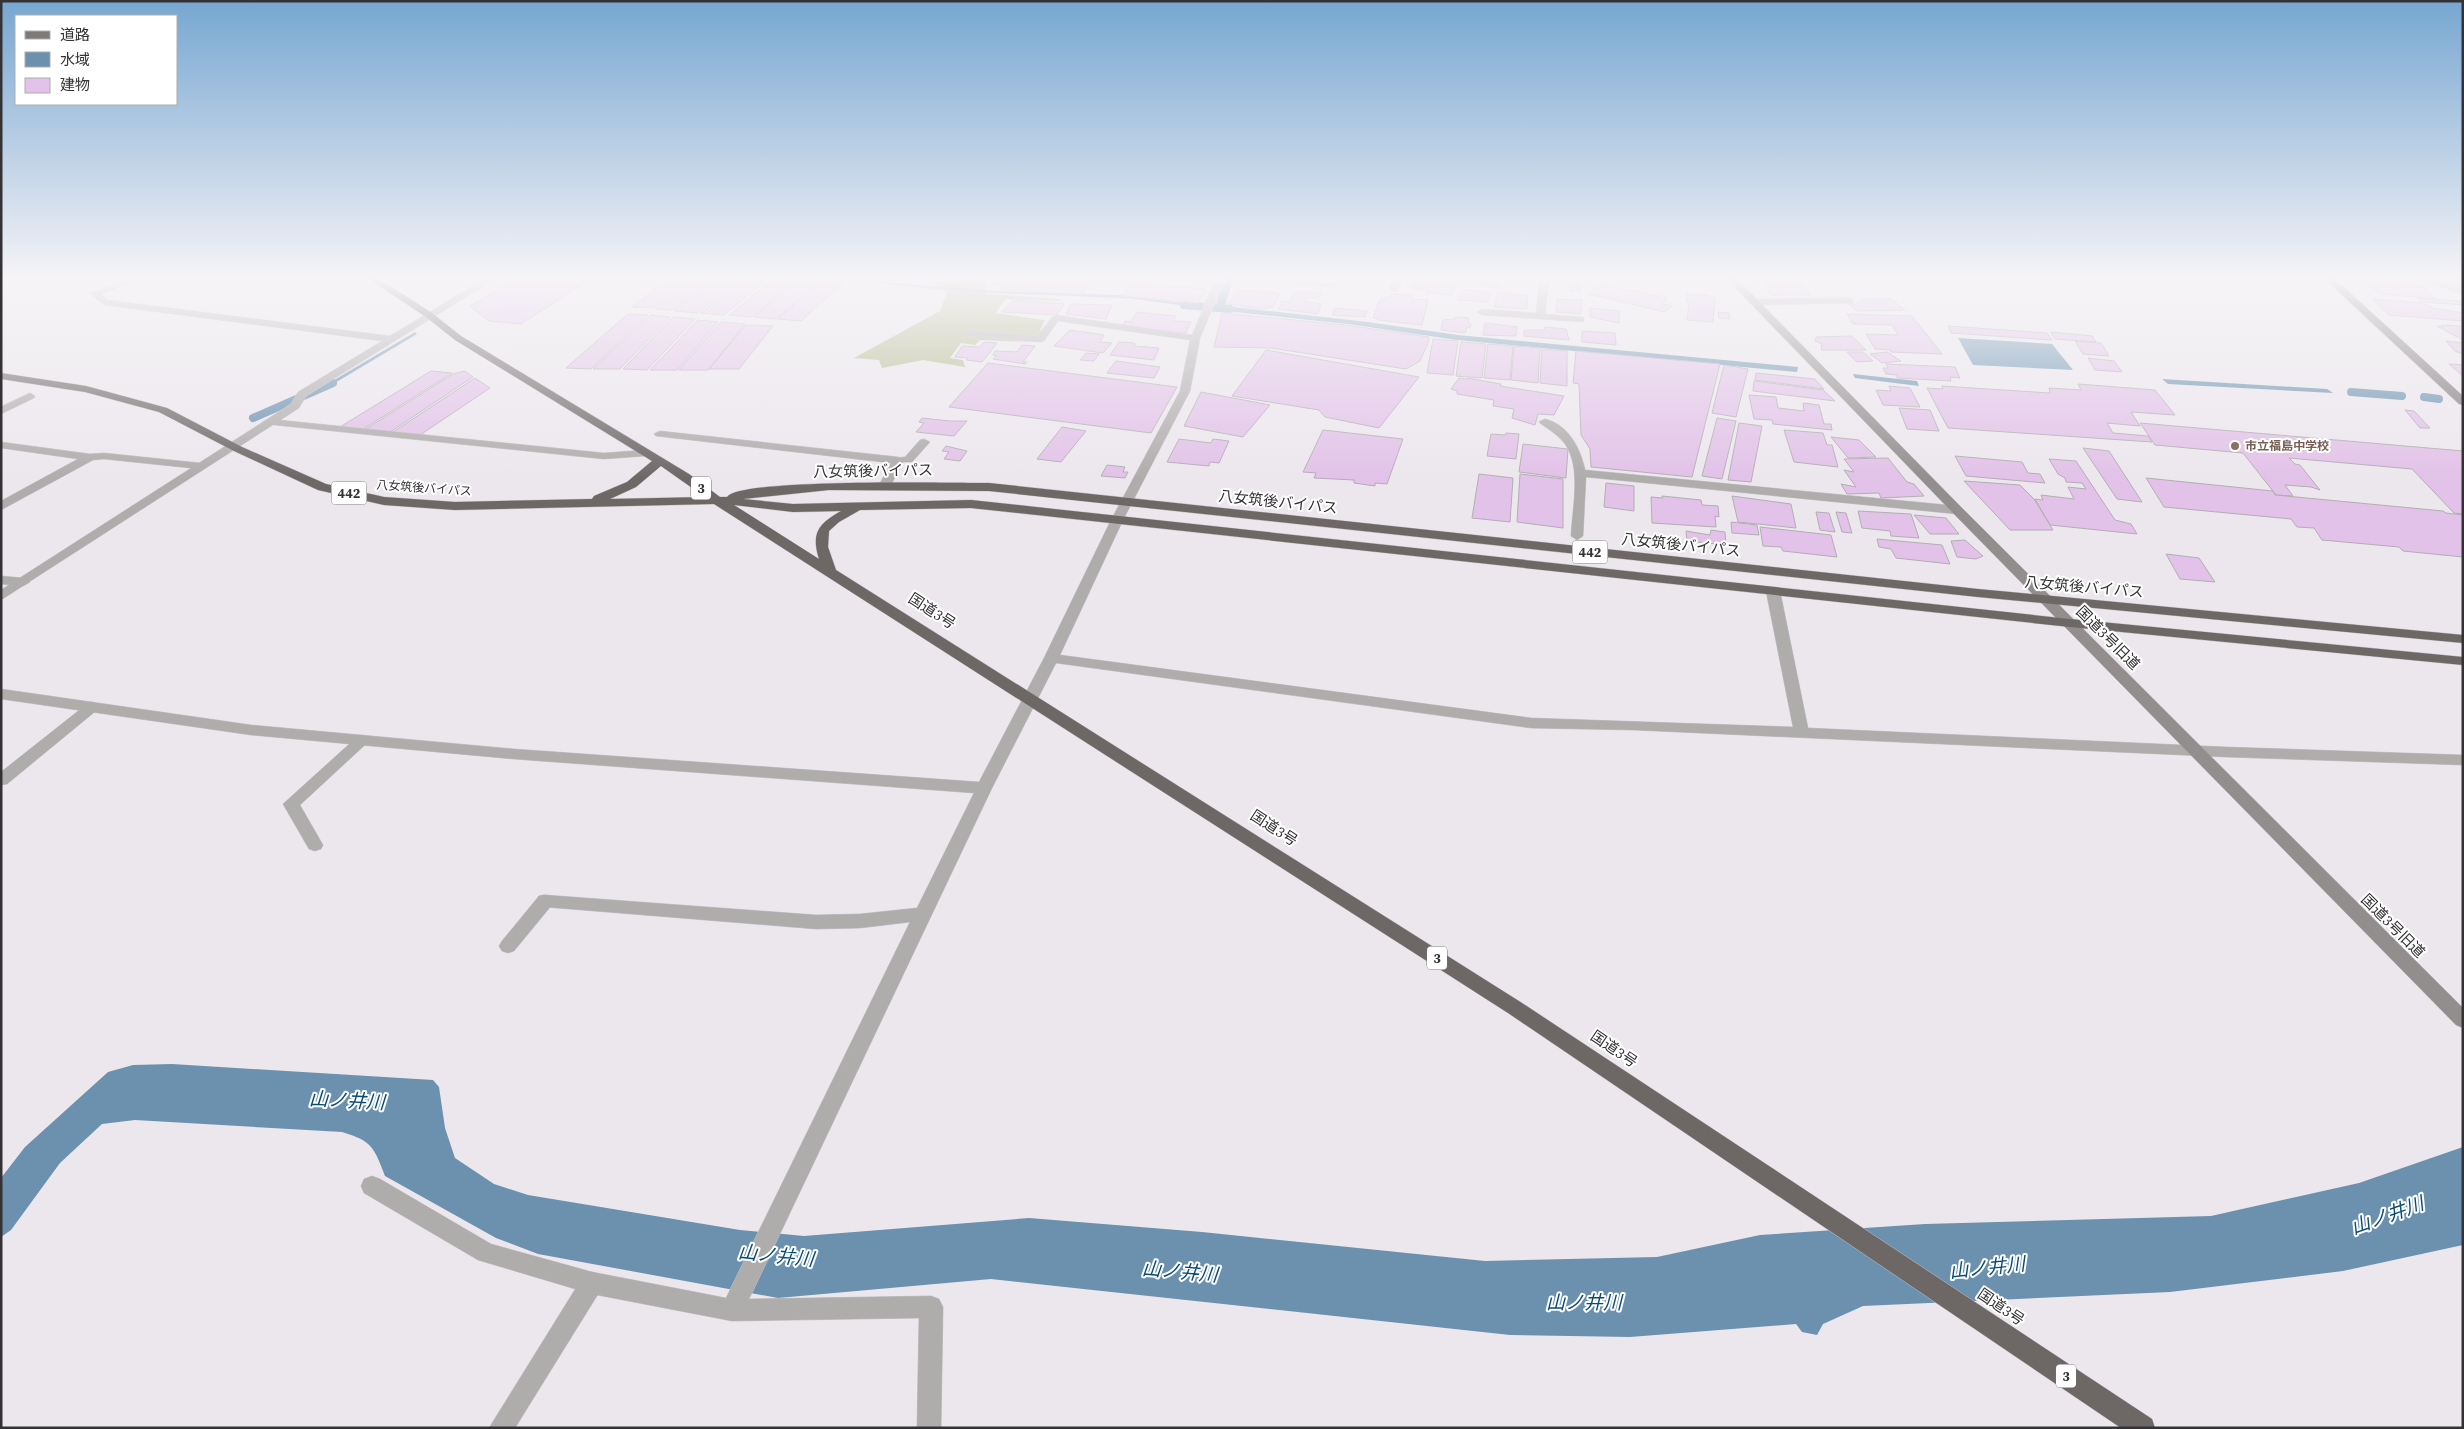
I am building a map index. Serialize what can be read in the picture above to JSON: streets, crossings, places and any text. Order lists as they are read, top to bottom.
{
  "streets": {
    "highway": [
      "八女筑後バイパス",
      "3",
      "442",
      "国道3号"
    ],
    "street": ["国道3号旧道"]
  },
  "crossings": [
    ["八女筑後バイパス", "国道3号"],
    ["八女筑後バイパス", "国道3号旧道"]
  ],
  "water": ["山ノ井川"],
  "places": ["市立福島中学校"],
  "legend": ["道路", "水域", "建物"]
}
